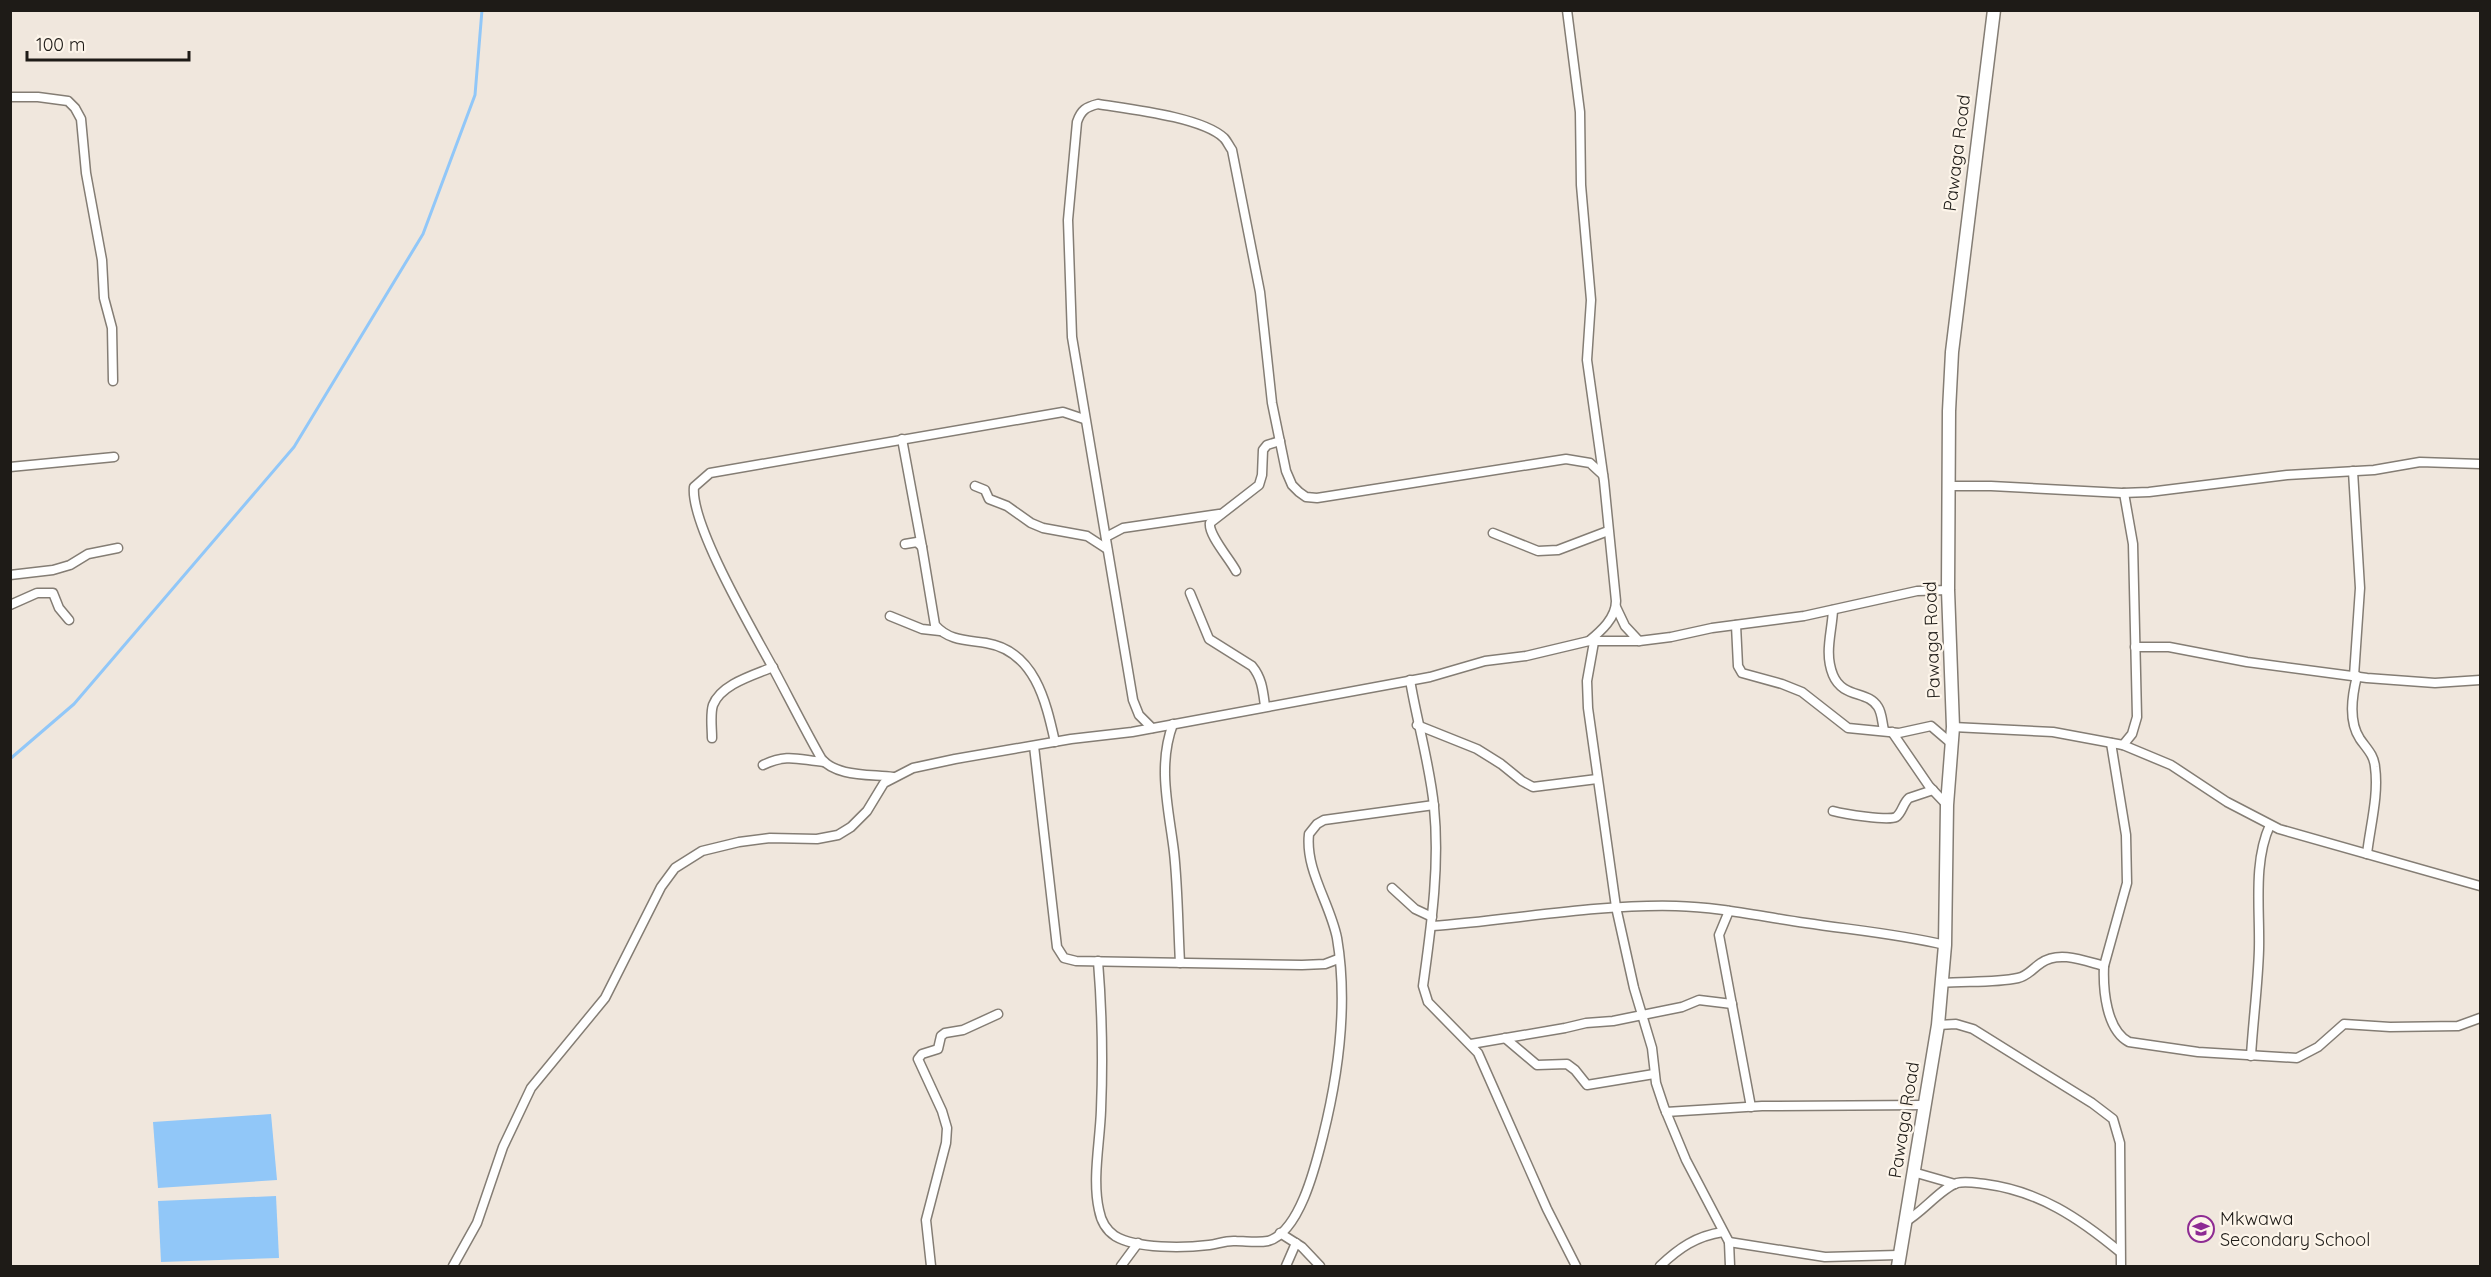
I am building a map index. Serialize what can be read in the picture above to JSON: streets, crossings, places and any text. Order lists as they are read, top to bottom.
{
  "streets": {
    "main road": ["Pawaga Road"]
  },
  "places": {
    "school or university": ["Mkwawa Secondary School"]
  },
  "scale_bar": "100 m"
}
